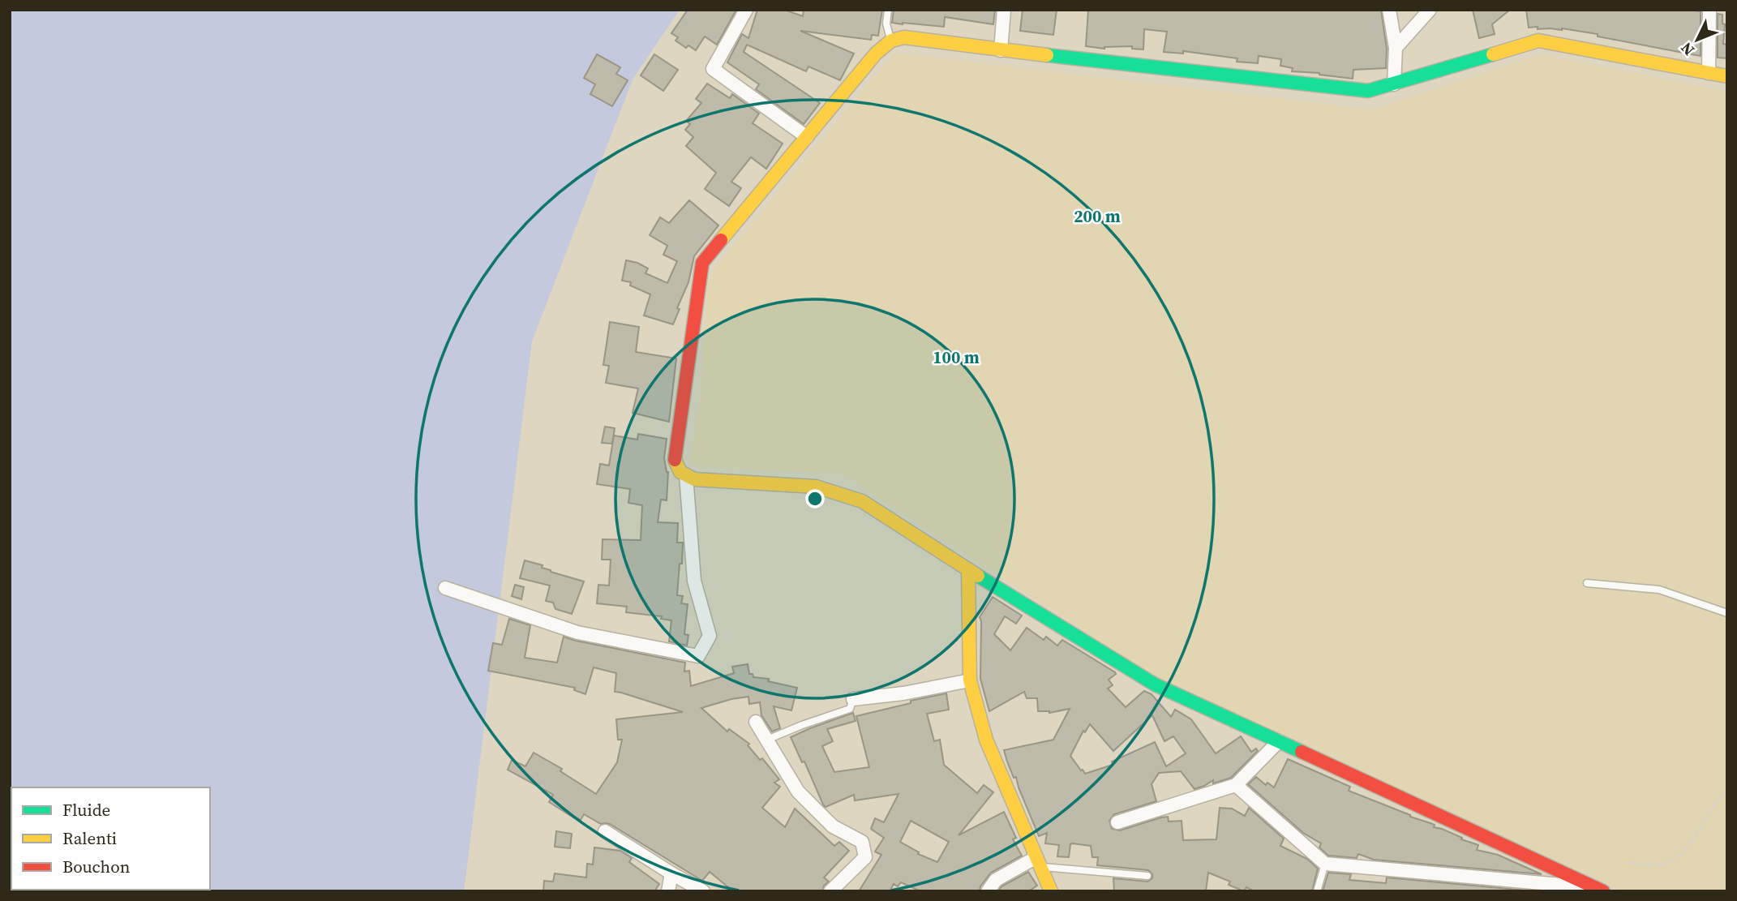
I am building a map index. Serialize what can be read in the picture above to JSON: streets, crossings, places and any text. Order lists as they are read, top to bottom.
{
  "legend": ["Fluide", "Ralenti", "Bouchon"],
  "north": "bottom left",
  "rings": ["200 m", "100 m"]
}
